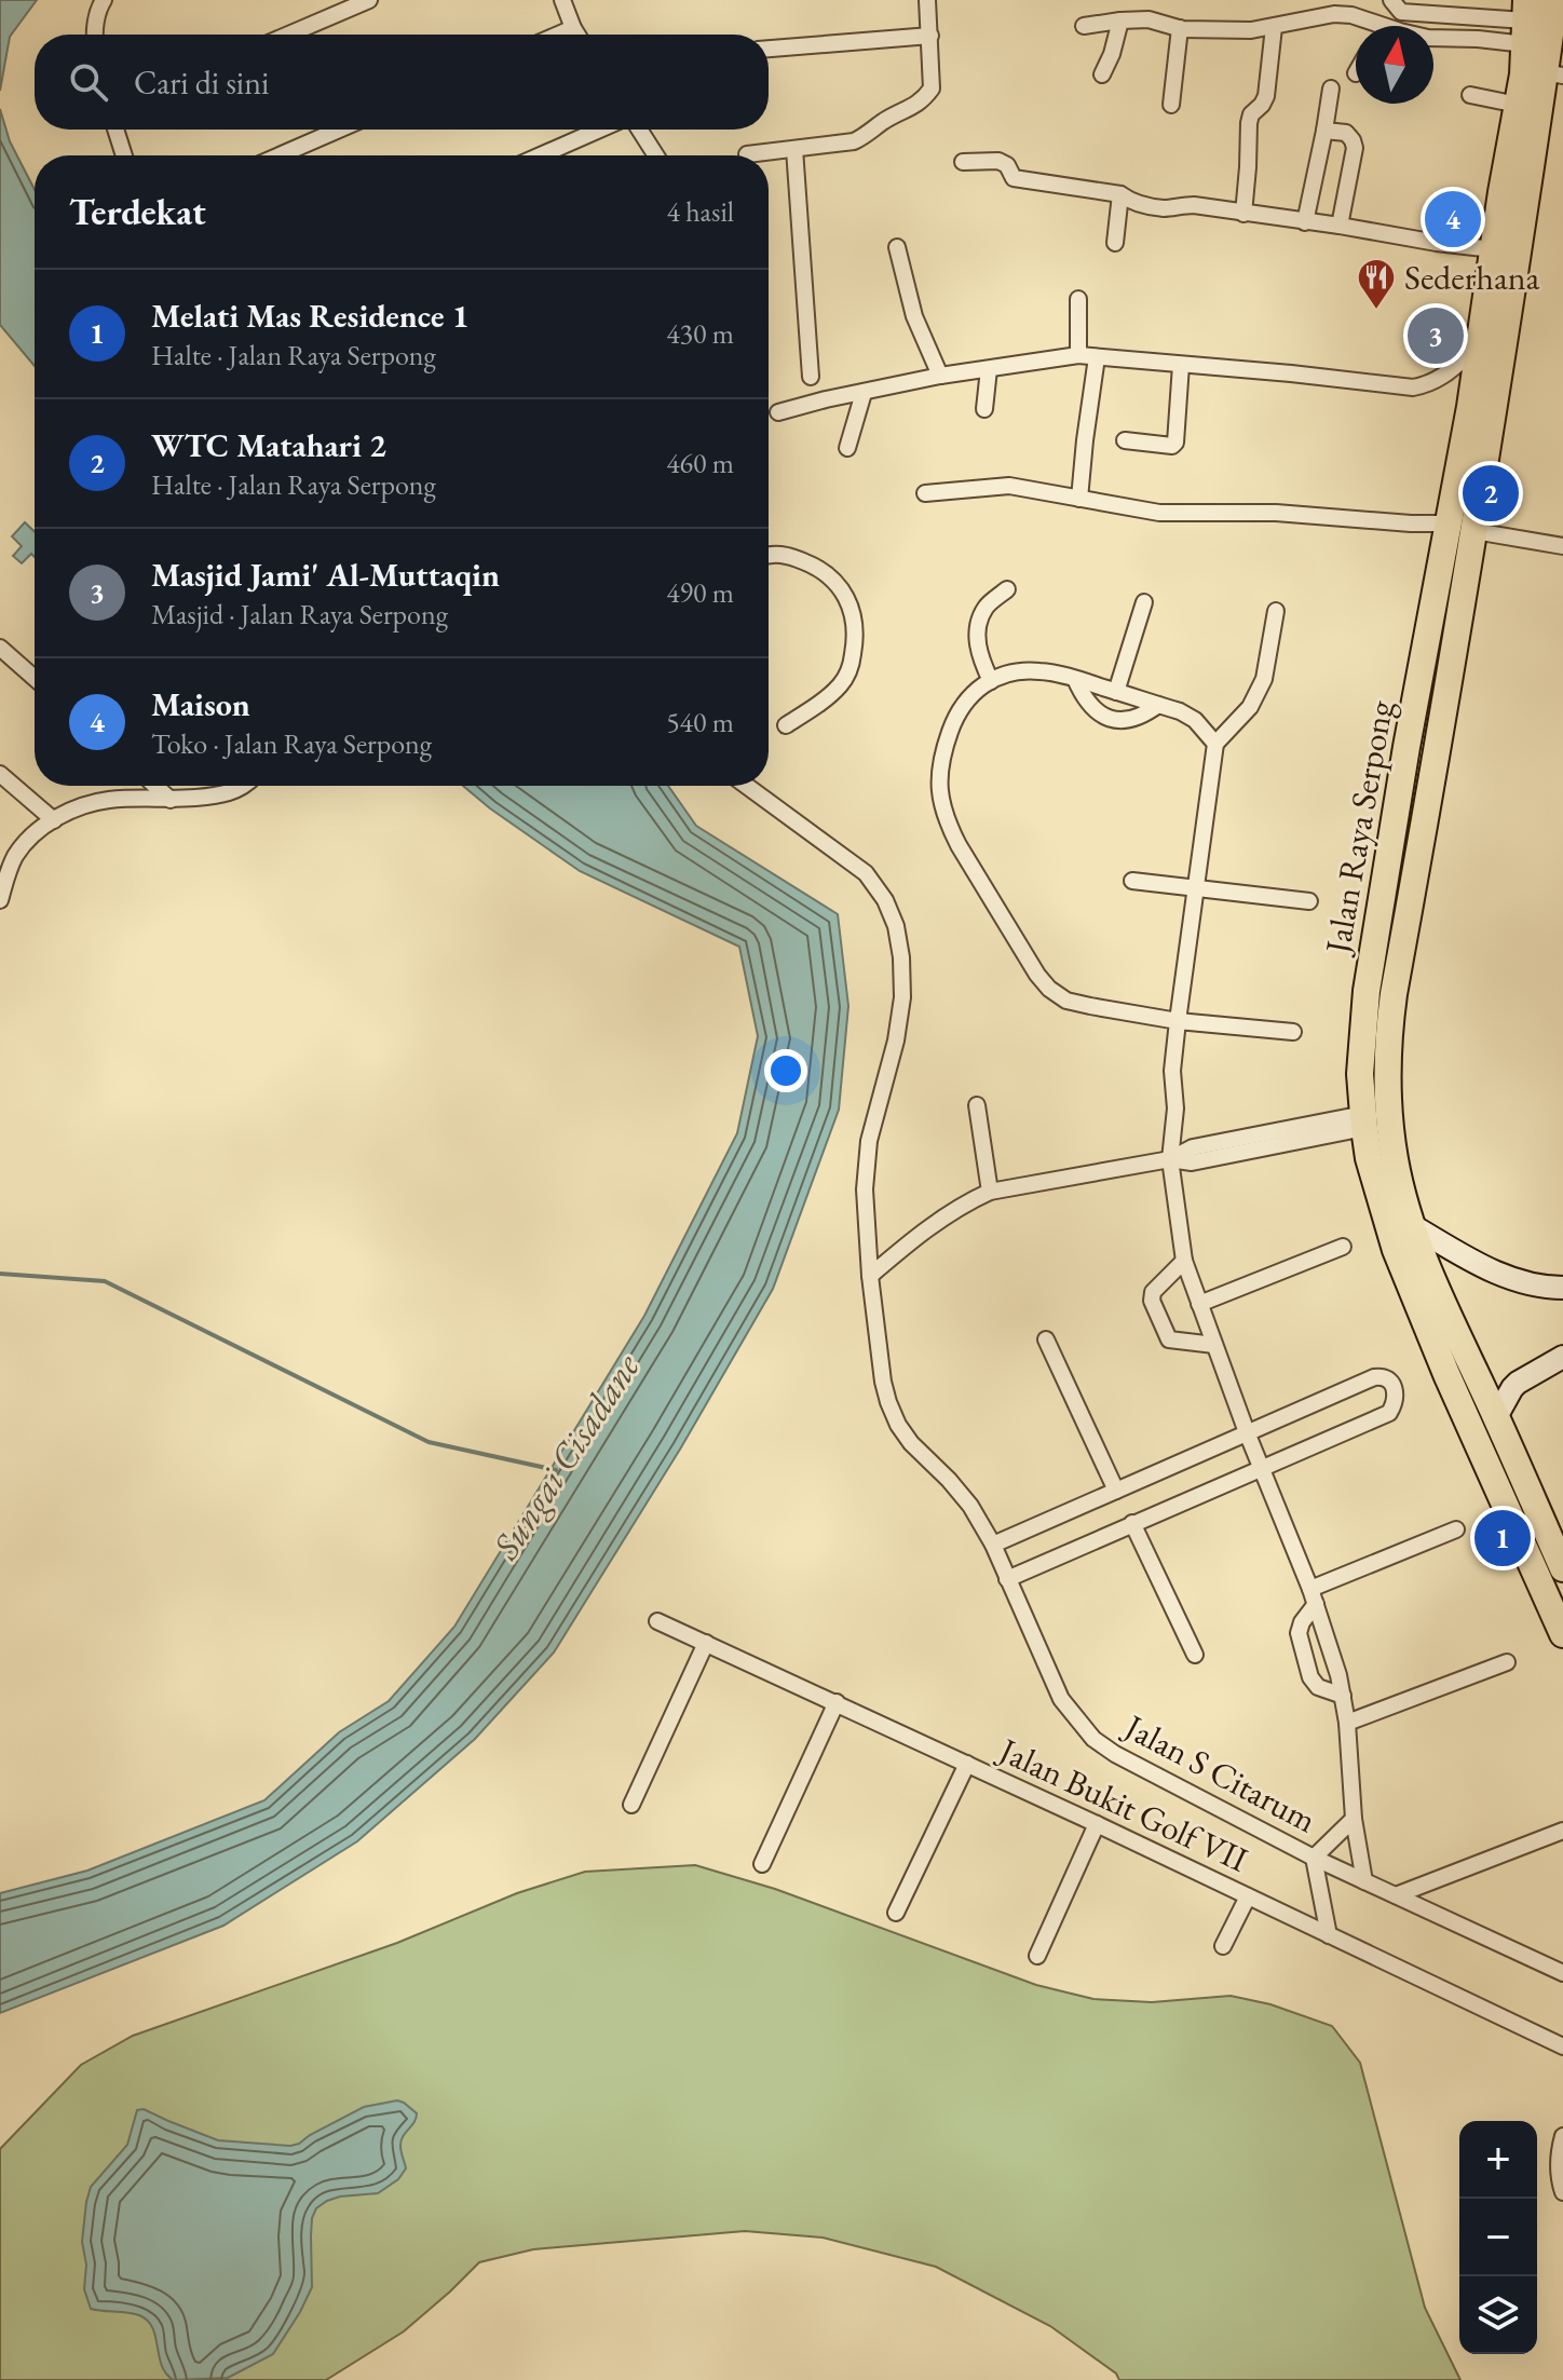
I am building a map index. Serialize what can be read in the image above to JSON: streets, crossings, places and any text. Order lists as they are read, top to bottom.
{
  "streets": {
    "main road": ["Jalan Raya Serpong"],
    "street": ["Jalan S Citarum", "Jalan Bukit Golf VII"]
  },
  "water": ["Sungai Cisadane"],
  "places": {
    "restaurant": ["Sederhana"]
  },
  "north": "top",
  "page": {
    "search": "Cari di sini",
    "heading": ["Terdekat", "4 hasil"],
    "pins": [
      "4",
      "3",
      "2",
      "1"
    ],
    "list": [
      {
        "mark": "1",
        "name": "Melati Mas Residence 1",
        "note": "Halte · Jalan Raya Serpong",
        "value": "430 m"
      },
      {
        "mark": "2",
        "name": "WTC Matahari 2",
        "note": "Halte · Jalan Raya Serpong",
        "value": "460 m"
      },
      {
        "mark": "3",
        "name": "Masjid Jami' Al-Muttaqin",
        "note": "Masjid · Jalan Raya Serpong",
        "value": "490 m"
      },
      {
        "mark": "4",
        "name": "Maison",
        "note": "Toko · Jalan Raya Serpong",
        "value": "540 m"
      }
    ],
    "map_buttons": ["+", "−"]
  }
}
